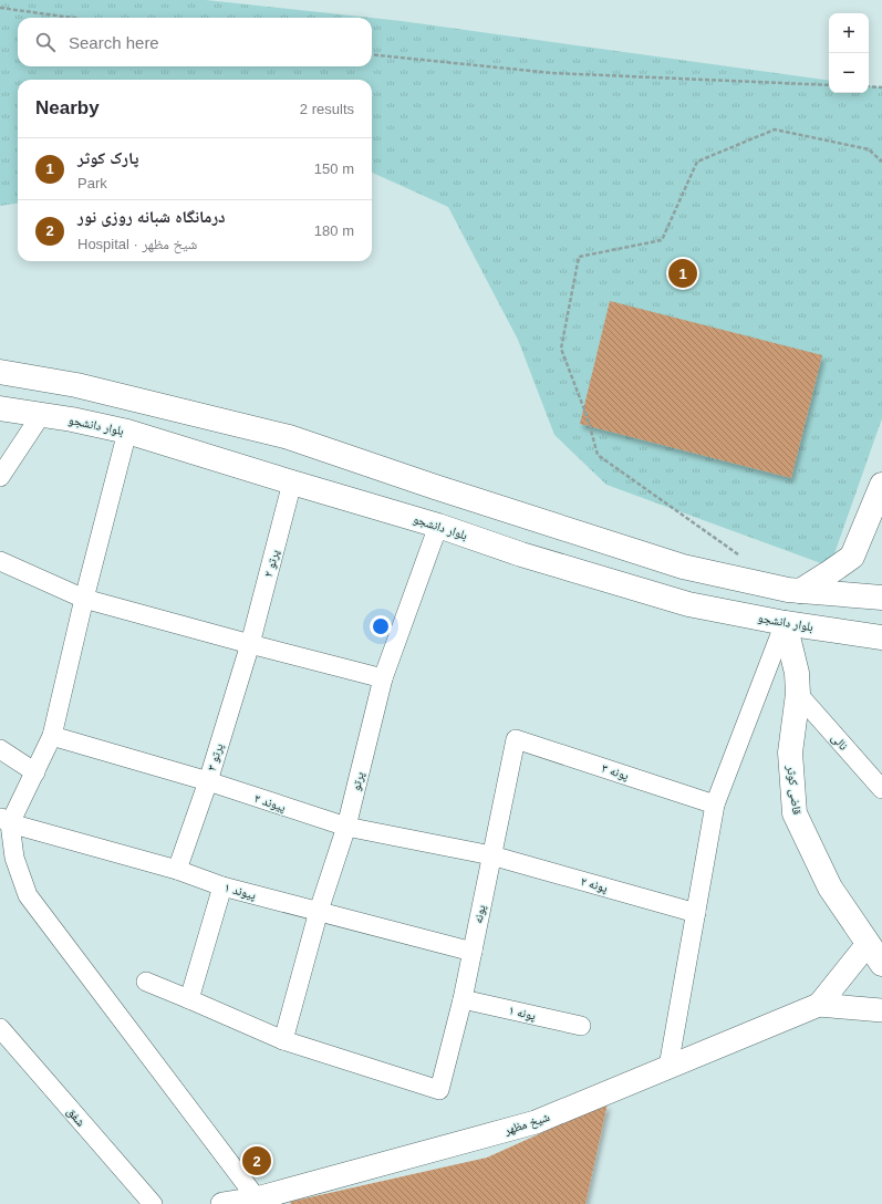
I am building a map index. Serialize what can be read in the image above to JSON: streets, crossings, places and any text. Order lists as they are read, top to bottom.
{
  "streets": {
    "main road": ["بلوار دانشجو", "قاضی کوثر"],
    "street": [
      "پرتو ۲",
      "نالی",
      "پرتو ۳",
      "پونه ۳",
      "پرتو",
      "پیوند ۲",
      "پونه ۲",
      "پیوند ۱",
      "پونه",
      "پونه ۱",
      "شفق",
      "شیخ مظهر"
    ]
  },
  "crossings": [
    ["بلوار دانشجو", "پرتو ۲"],
    ["بلوار دانشجو", "پرتو"],
    ["بلوار دانشجو", "قاضی کوثر"],
    ["پرتو ۲", "پرتو ۳"],
    ["نالی", "قاضی کوثر"],
    ["پرتو ۳", "پیوند ۲"],
    ["پرتو ۳", "پیوند ۱"],
    ["پونه ۳", "پونه"],
    ["پرتو", "پیوند ۲"],
    ["پرتو", "پیوند ۱"],
    ["پرتو", "پونه"],
    ["پیوند ۲", "پونه ۲"],
    ["پیوند ۲", "پونه"],
    ["پونه ۲", "پونه"],
    ["پیوند ۱", "پونه"],
    ["پونه", "پونه ۱"]
  ],
  "page": {
    "map_buttons": ["+", "−"],
    "search": "Search here",
    "heading": ["Nearby", "2 results"],
    "list": [
      {
        "mark": "1",
        "name": "پارک کوثر",
        "note": "Park",
        "value": "150 m"
      },
      {
        "mark": "2",
        "name": "درمانگاه شبانه روزی نور",
        "note": "Hospital · شیخ مظهر",
        "value": "180 m"
      }
    ],
    "pins": ["1", "2"]
  }
}
